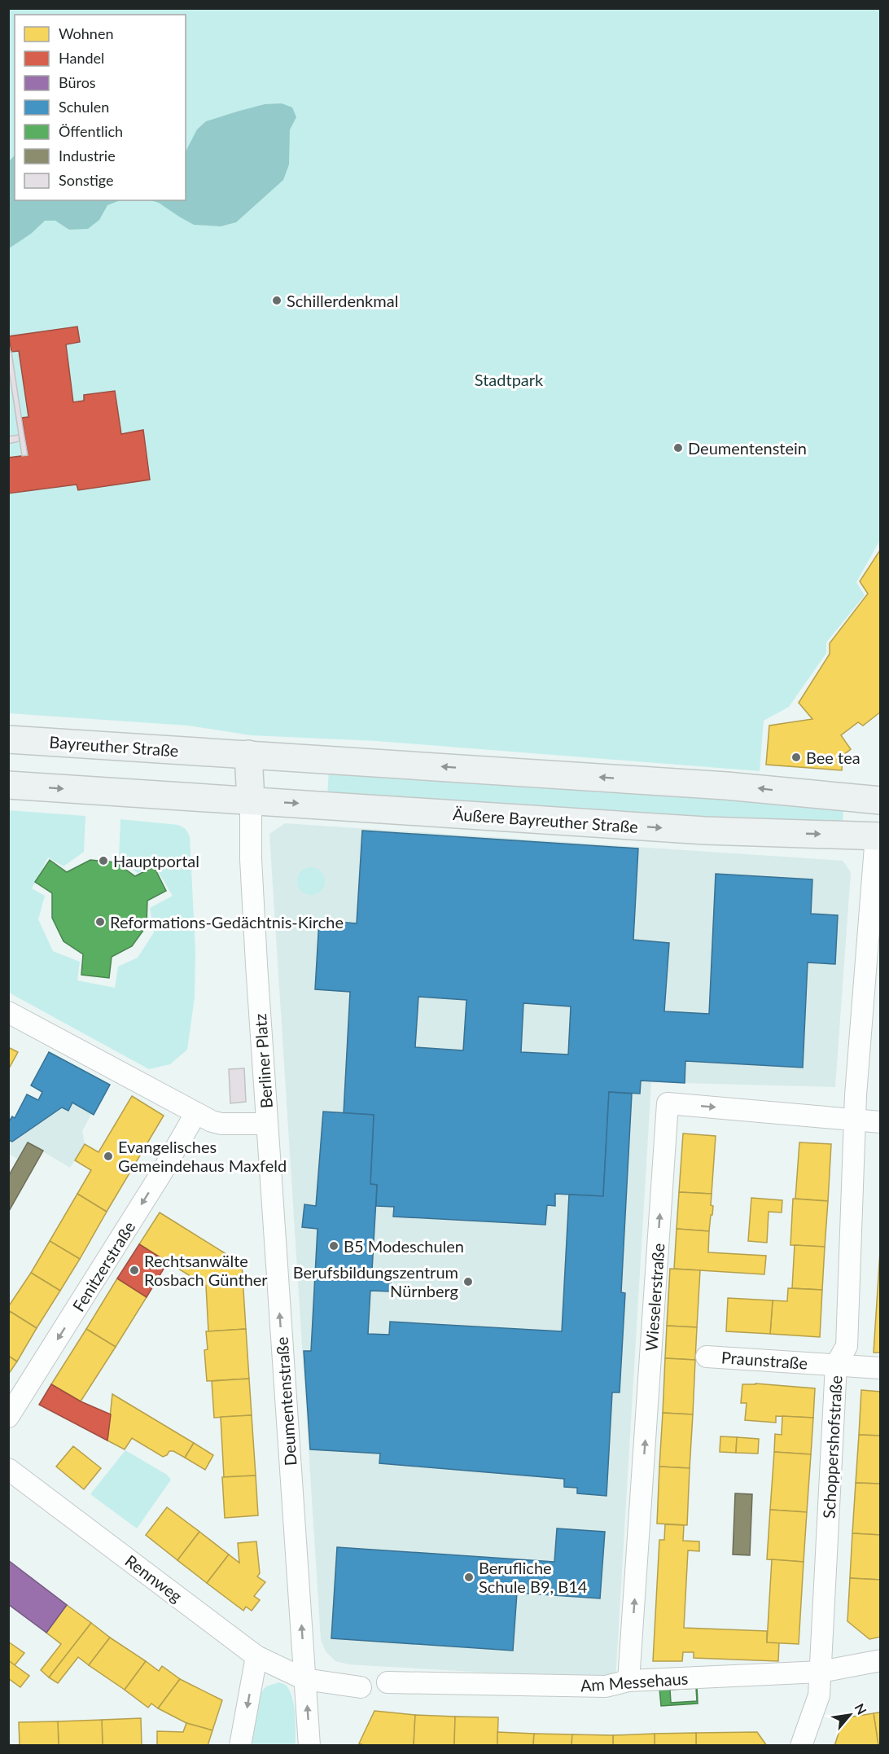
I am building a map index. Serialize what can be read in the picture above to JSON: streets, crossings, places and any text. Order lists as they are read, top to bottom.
{
  "streets": {
    "main road": ["Bayreuther Straße", "Äußere Bayreuther Straße"],
    "street": [
      "Berliner Platz",
      "Fenitzerstraße",
      "Wieselerstraße",
      "Praunstraße",
      "Deumentenstraße",
      "Schoppershofstraße",
      "Rennweg",
      "Am Messehaus"
    ]
  },
  "crossings": [
    ["Äußere Bayreuther Straße", "Berliner Platz"],
    ["Äußere Bayreuther Straße", "Schoppershofstraße"],
    ["Berliner Platz", "Fenitzerstraße"],
    ["Berliner Platz", "Deumentenstraße"],
    ["Wieselerstraße", "Schoppershofstraße"],
    ["Wieselerstraße", "Am Messehaus"],
    ["Praunstraße", "Schoppershofstraße"],
    ["Deumentenstraße", "Rennweg"],
    ["Schoppershofstraße", "Am Messehaus"]
  ],
  "one_way": ["Fenitzerstraße", "Deumentenstraße"],
  "parks": ["Stadtpark"],
  "places": [
    "Schillerdenkmal",
    "Deumentenstein",
    "Bee tea",
    "Hauptportal",
    "Reformations-Gedächtnis-Kirche",
    "Evangelisches Gemeindehaus Maxfeld",
    "B5 Modeschulen",
    "Rechtsanwälte Rosbach Günther",
    "Berufsbildungszentrum Nürnberg",
    "Berufliche Schule B9, B14"
  ],
  "legend": [
    "Wohnen",
    "Handel",
    "Büros",
    "Schulen",
    "Öffentlich",
    "Industrie",
    "Sonstige"
  ],
  "north": "top right"
}
